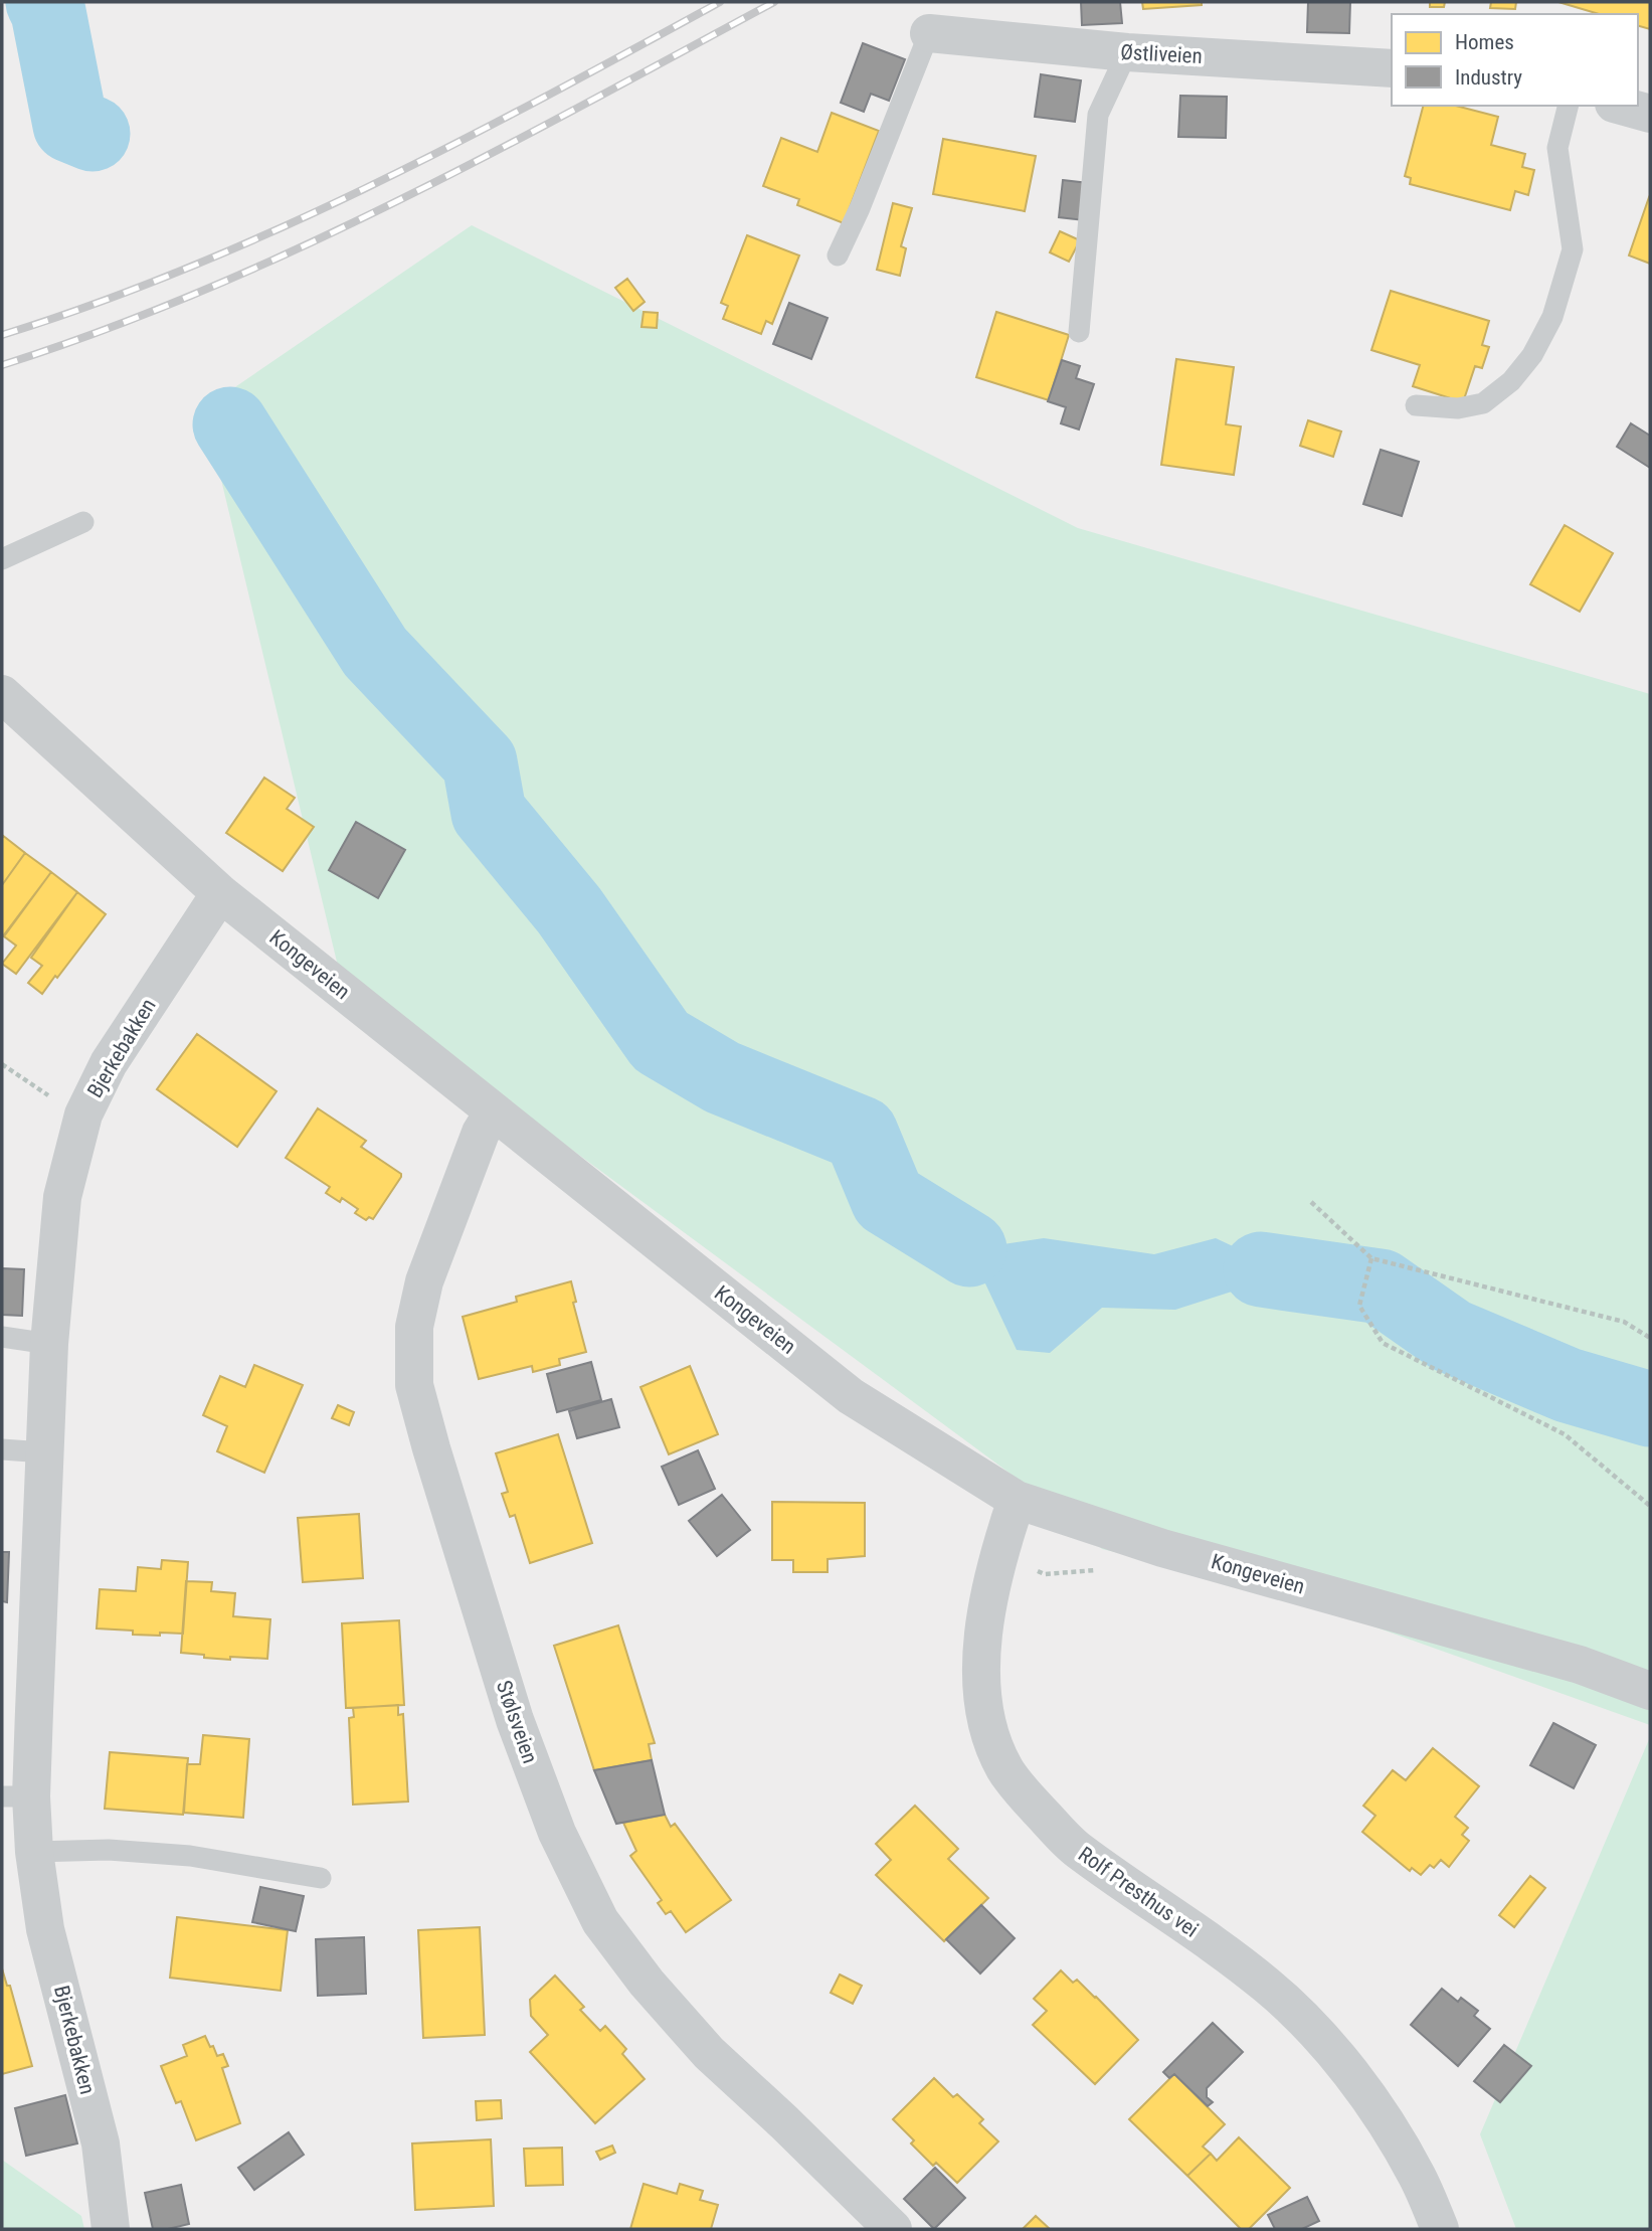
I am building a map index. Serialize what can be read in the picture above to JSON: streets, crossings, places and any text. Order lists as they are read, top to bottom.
{
  "streets": {
    "street": [
      "Østliveien",
      "Kongeveien",
      "Bjerkebakken",
      "Stølsveien",
      "Rolf Presthus vei"
    ]
  },
  "crossings": [
    ["Kongeveien", "Bjerkebakken"],
    ["Kongeveien", "Stølsveien"],
    ["Kongeveien", "Rolf Presthus vei"]
  ],
  "legend": ["Homes", "Industry"]
}
